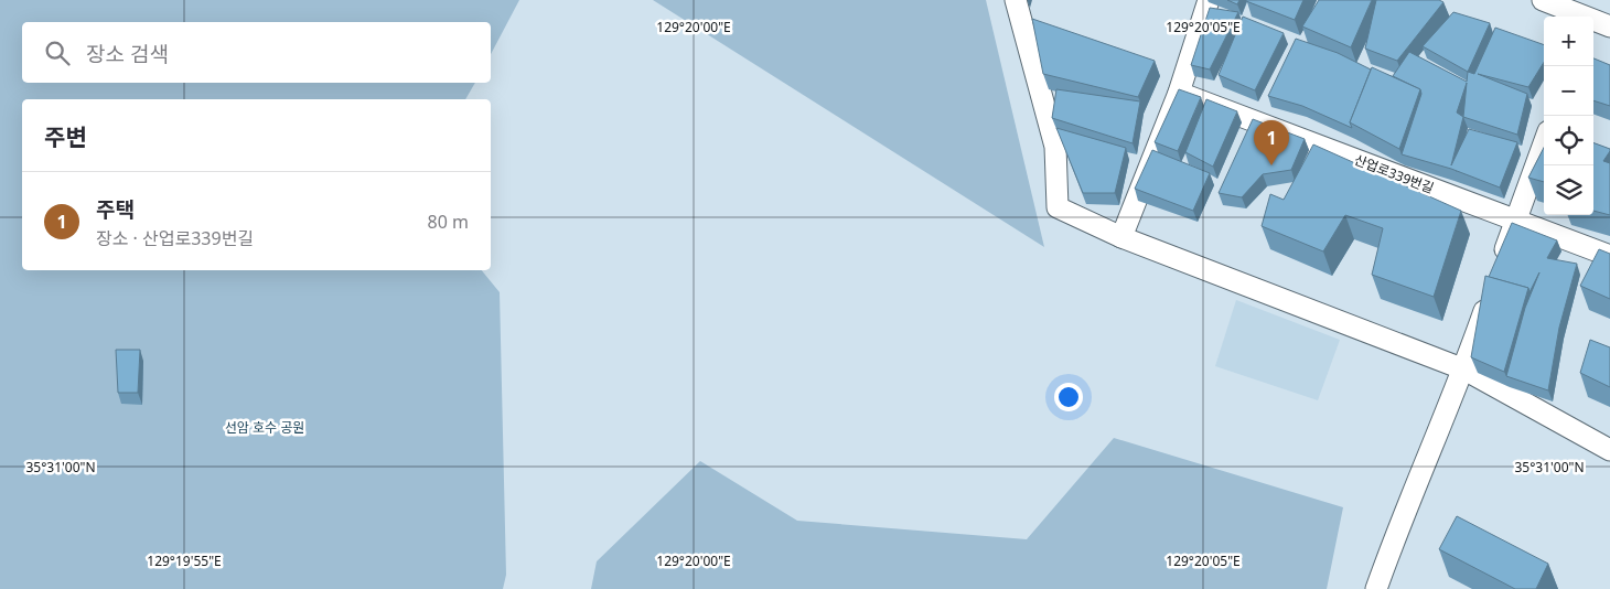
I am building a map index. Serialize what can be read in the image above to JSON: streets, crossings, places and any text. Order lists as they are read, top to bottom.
{
  "streets": {
    "street": ["산업로339번길"]
  },
  "parks": ["선암 호수 공원"],
  "page": {
    "map_buttons": ["+", "−"],
    "search": "장소 검색",
    "heading": "주변",
    "pins": "1",
    "list": [
      {
        "mark": "1",
        "name": "주택",
        "note": "장소 · 산업로339번길",
        "value": "80 m"
      }
    ]
  },
  "coordinates": [
    "129°20'00\"E",
    "129°20'05\"E",
    "35°31'00\"N",
    "129°19'55\"E"
  ]
}
